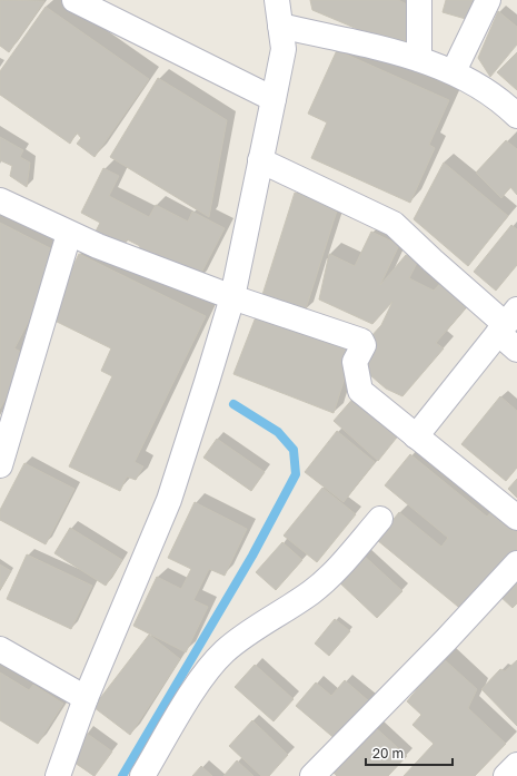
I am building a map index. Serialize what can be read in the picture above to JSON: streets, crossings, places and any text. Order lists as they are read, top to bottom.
{
  "scale_bar": "20 m"
}
